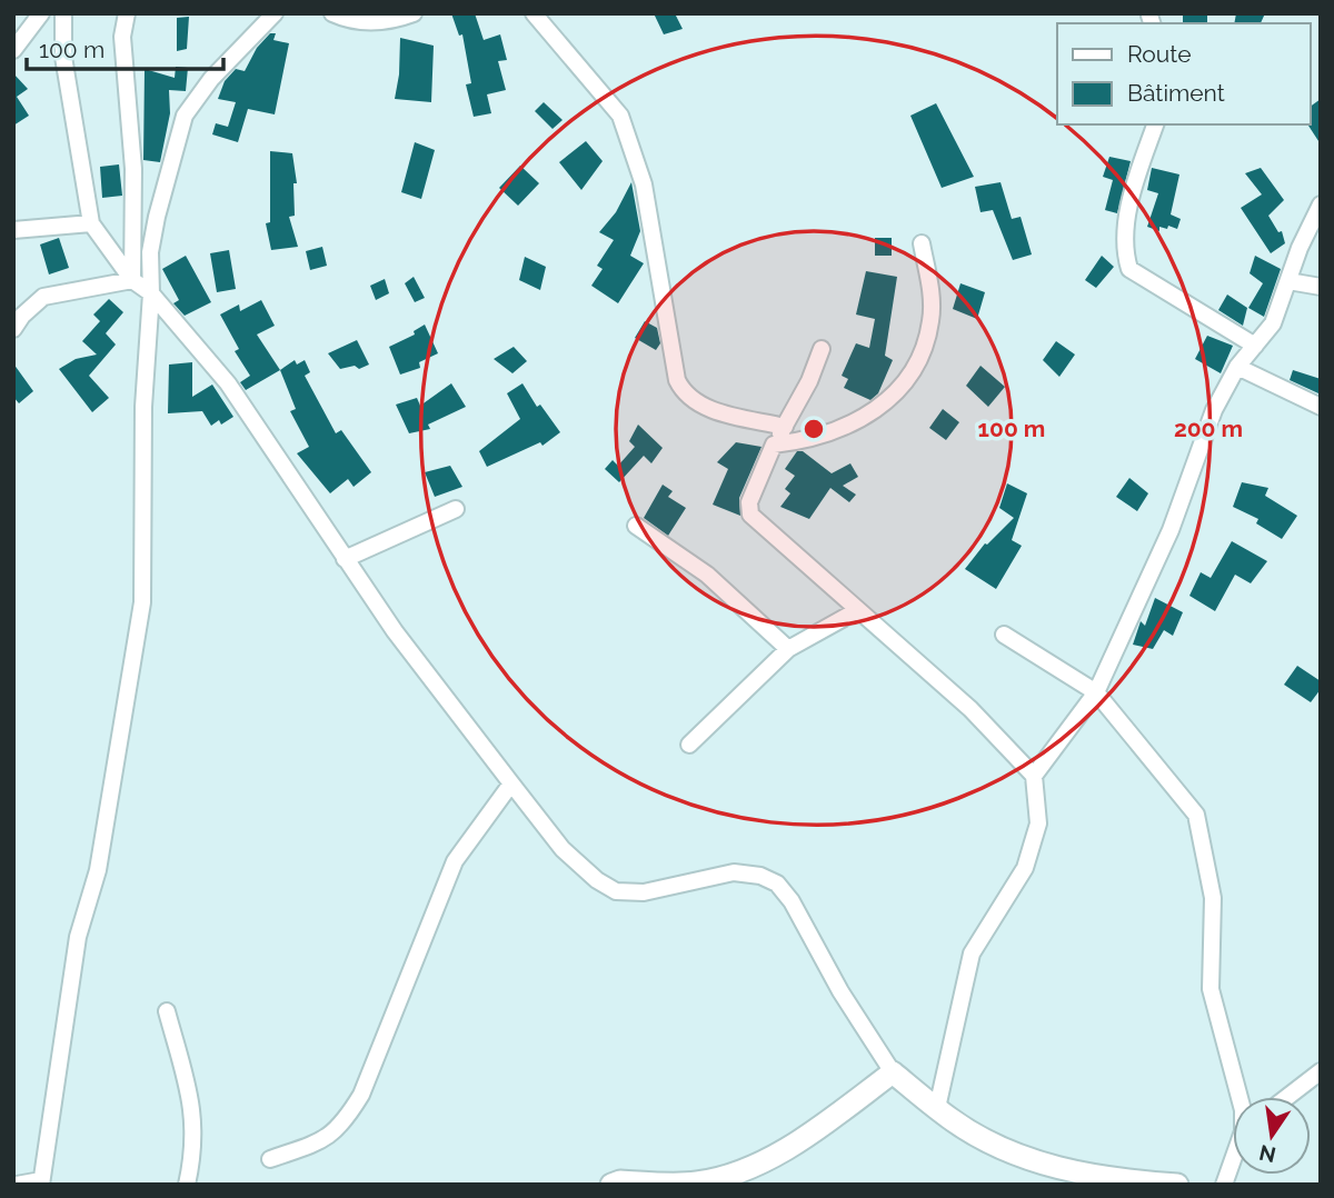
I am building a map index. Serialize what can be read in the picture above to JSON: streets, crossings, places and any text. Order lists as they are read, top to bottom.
{
  "legend": ["Route", "Bâtiment"],
  "scale_bar": "100 m",
  "north": "bottom",
  "rings": ["100 m", "200 m"]
}
